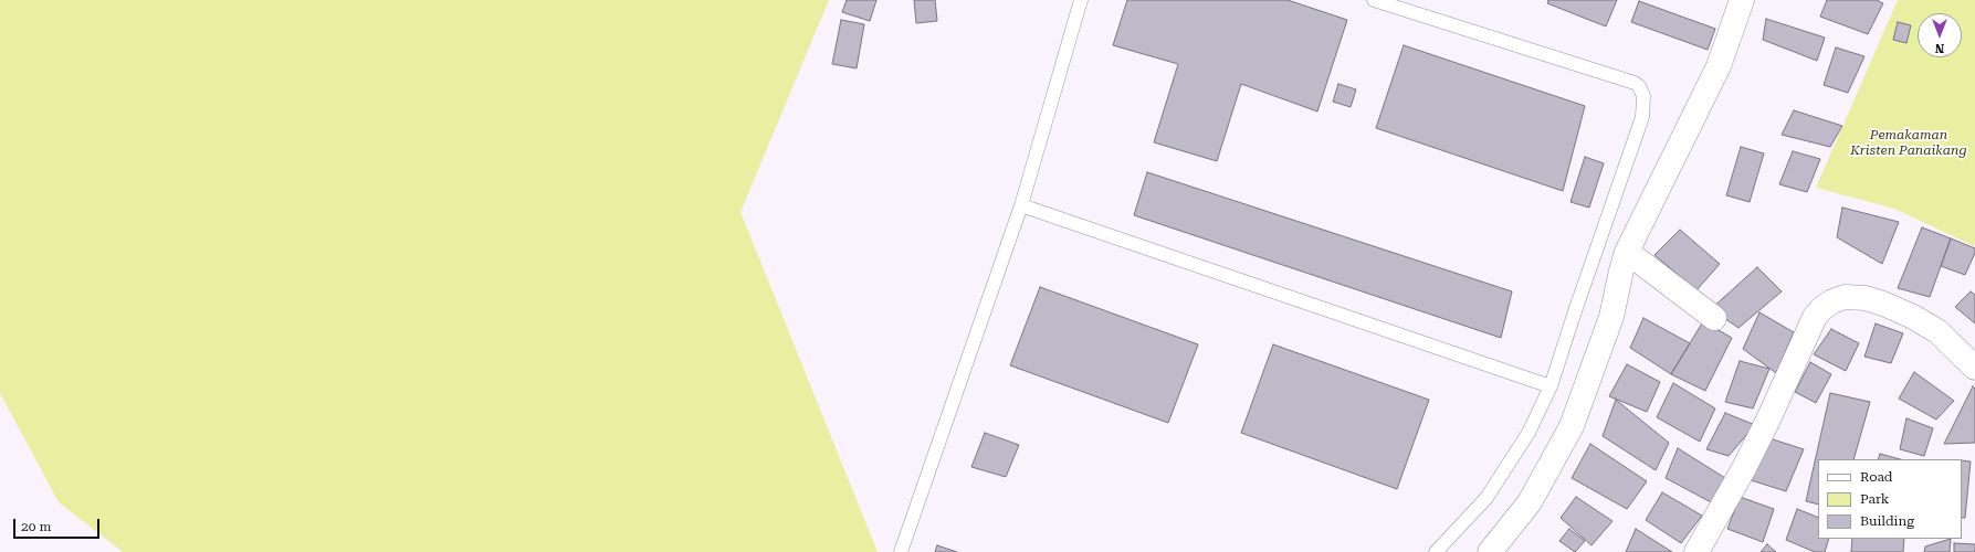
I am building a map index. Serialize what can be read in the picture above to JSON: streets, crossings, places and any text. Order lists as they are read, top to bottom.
{
  "parks": ["Pemakaman Kristen Panaikang"],
  "legend": ["Road", "Park", "Building"],
  "scale_bar": "20 m",
  "north": "bottom"
}
